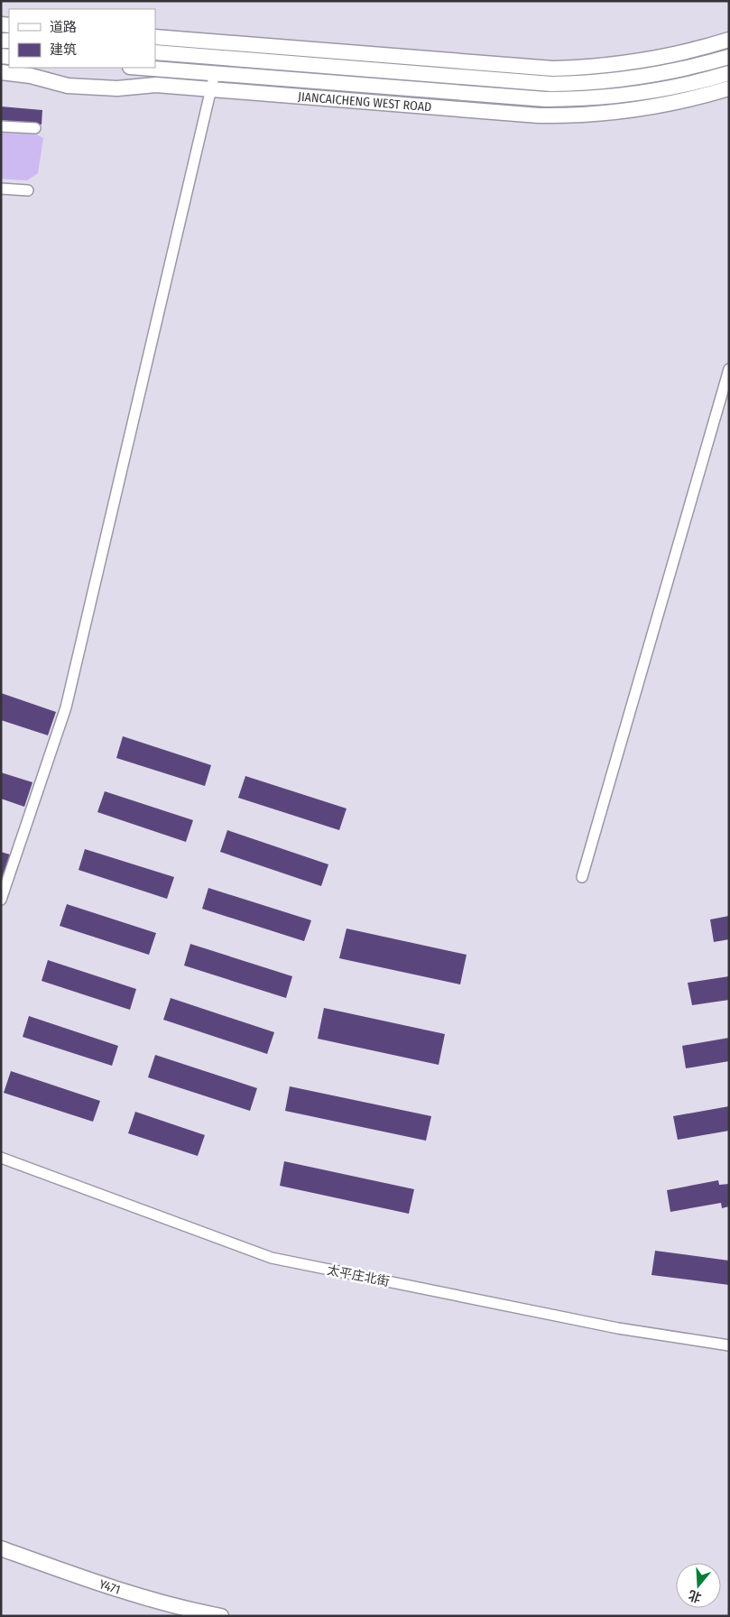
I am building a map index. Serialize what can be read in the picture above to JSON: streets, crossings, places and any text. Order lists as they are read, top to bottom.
{
  "streets": {
    "street": ["JIANCAICHENG WEST ROAD", "太平庄北街", "Y471"]
  },
  "legend": ["道路", "建筑"],
  "north": "bottom"
}
